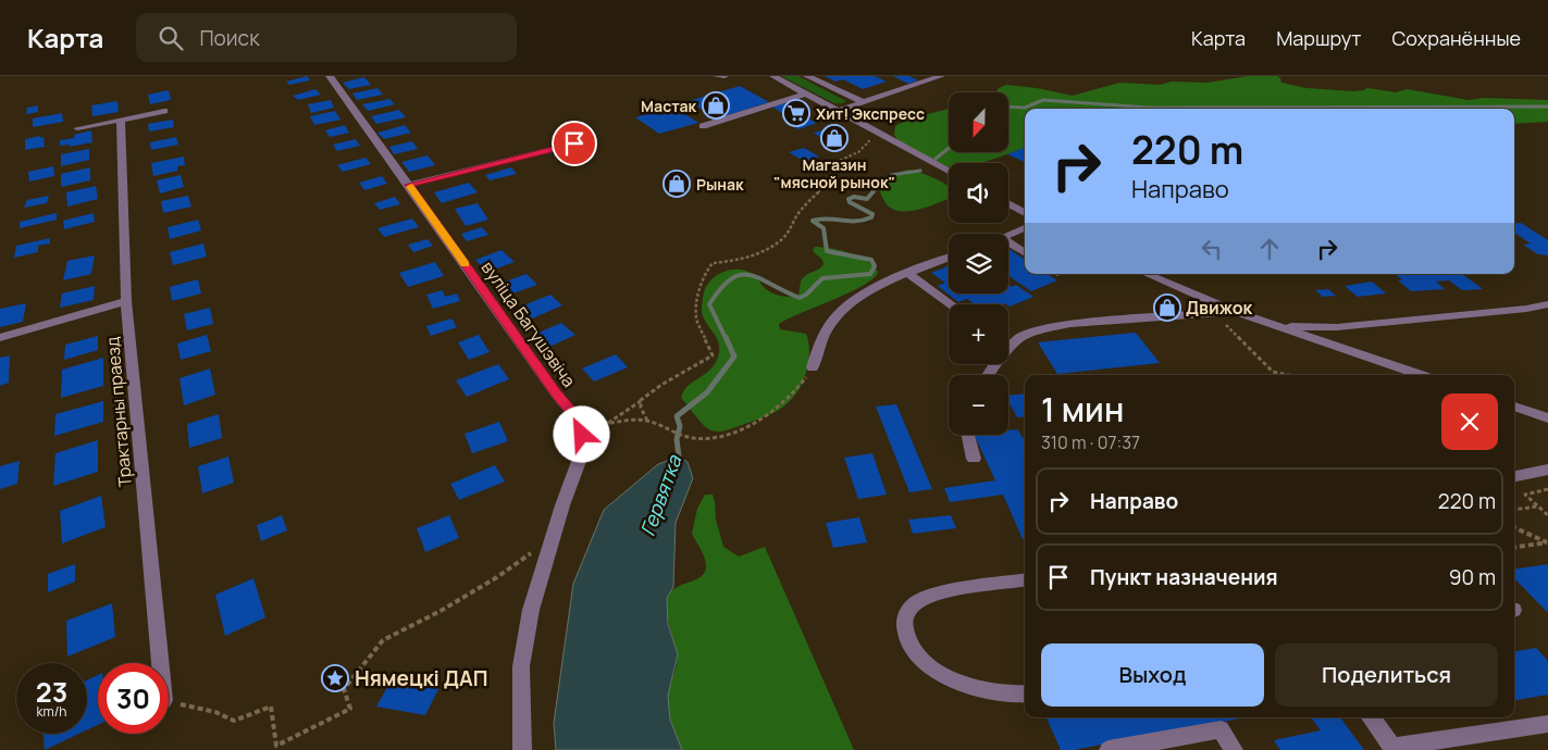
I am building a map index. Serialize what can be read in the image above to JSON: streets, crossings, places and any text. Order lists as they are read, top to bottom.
{
  "streets": {
    "street": ["вуліца Багушэвіча", "Трактарны праезд"]
  },
  "water": ["Гервятка"],
  "places": {
    "shop": [
      "Мастак",
      "Магазин \"мясной рынок\"",
      "Рынак",
      "Движок"
    ],
    "supermarket": ["Хит! Экспресс"],
    "place": ["Нямецкі ДАП"]
  },
  "north": "bottom",
  "page": {
    "header": "Карта",
    "search": "Поиск",
    "nav": ["Карта", "Маршрут", "Сохранённые"],
    "map_buttons": ["+", "−"],
    "turn": ["220 m", "Направо"],
    "heading": ["1 мин", "310 m · 07:37"],
    "list": [
      {
        "name": "Направо",
        "value": "220 m"
      },
      {
        "name": "Пункт назначения",
        "value": "90 m"
      }
    ],
    "buttons": ["Выход", "Поделиться"],
    "speed": "23 km/h",
    "limit": "30"
  }
}
